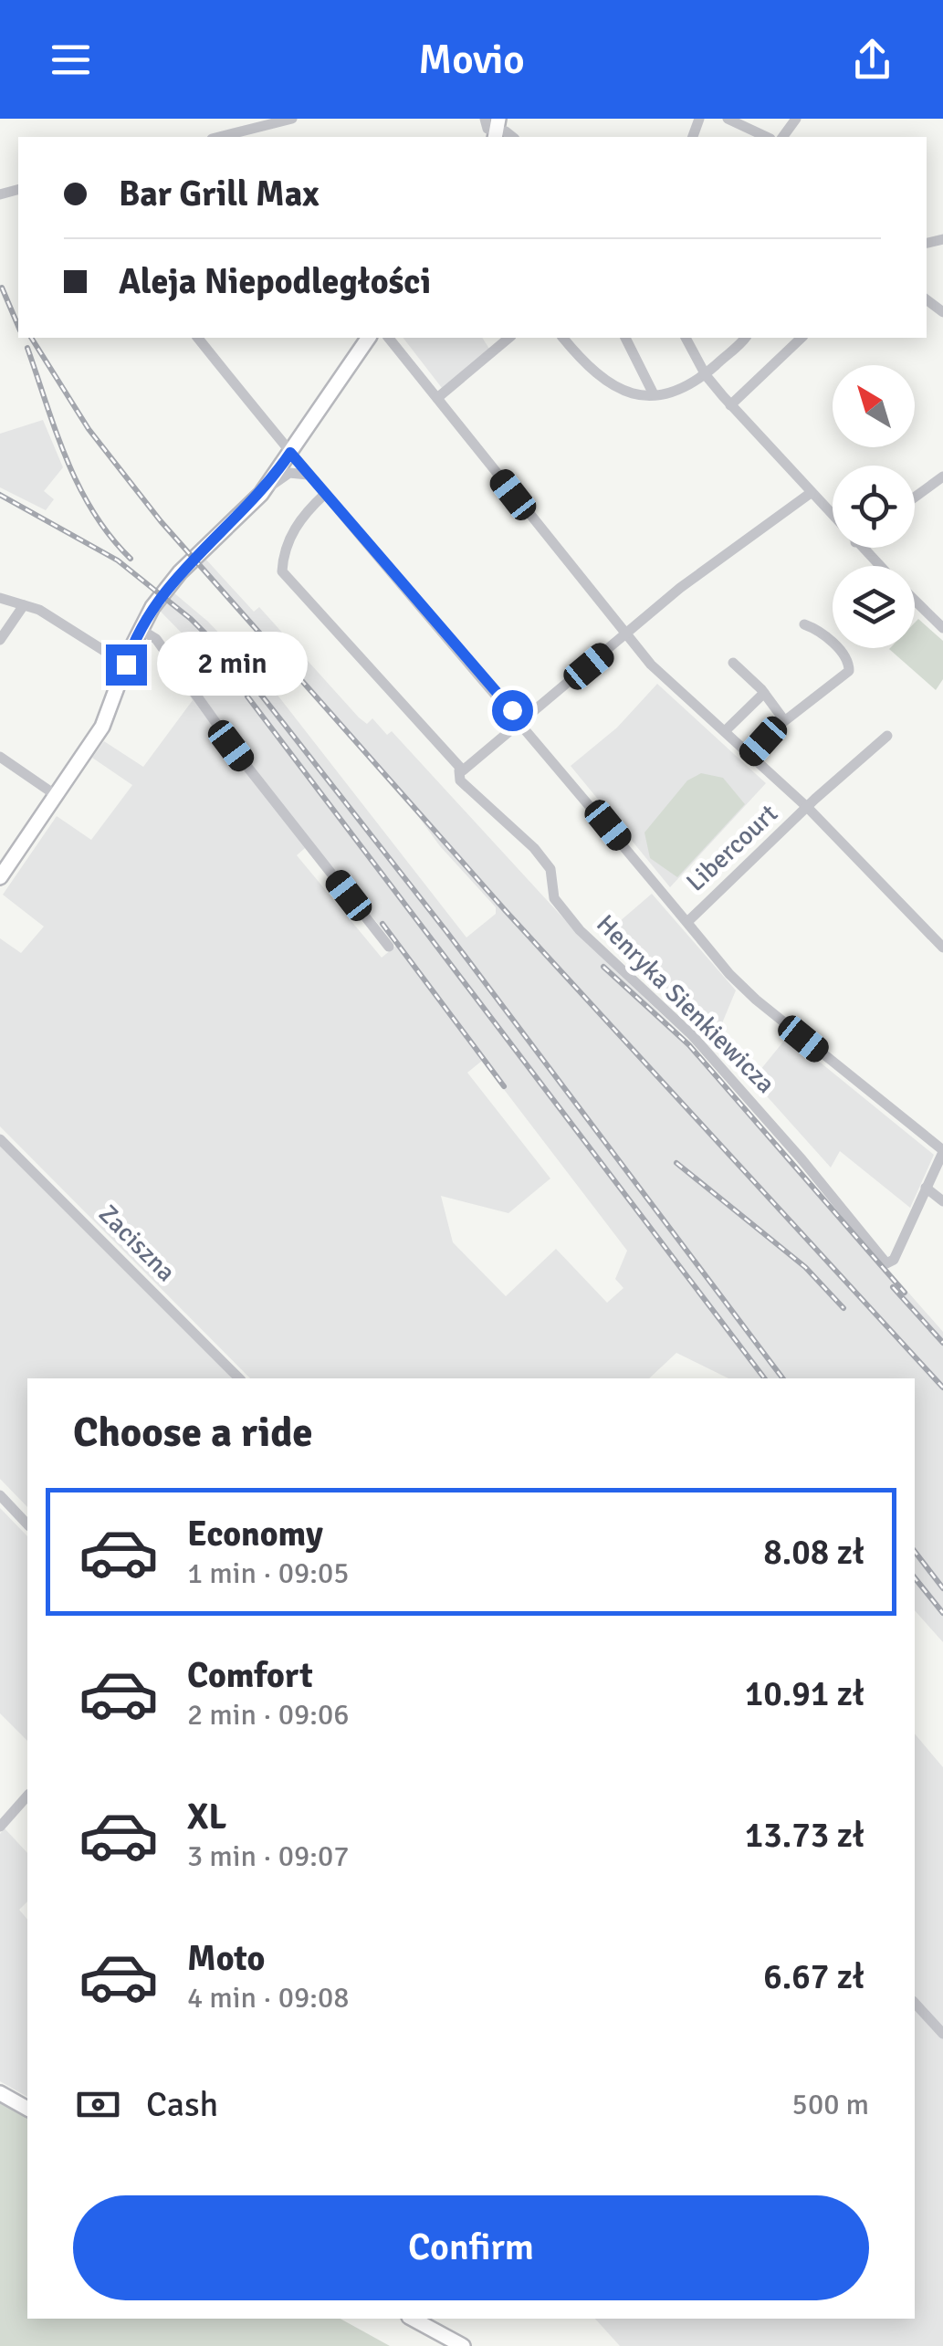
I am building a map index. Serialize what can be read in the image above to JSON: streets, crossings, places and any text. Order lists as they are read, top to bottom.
{
  "streets": {
    "street": ["Libercourt", "Henryka Sienkiewicza", "Zaciszna"]
  },
  "north": "top left",
  "page": {
    "header": "Movio",
    "banner": ["Bar Grill Max", "Aleja Niepodległości"],
    "bubble": "2 min",
    "heading": "Choose a ride",
    "list": [
      {
        "name": "Economy",
        "note": "1 min · 09:05",
        "value": "8.08 zł"
      },
      {
        "name": "Comfort",
        "note": "2 min · 09:06",
        "value": "10.91 zł"
      },
      {
        "name": "XL",
        "note": "3 min · 09:07",
        "value": "13.73 zł"
      },
      {
        "name": "Moto",
        "note": "4 min · 09:08",
        "value": "6.67 zł"
      }
    ],
    "pay": ["Cash", "500 m"],
    "buttons": "Confirm"
  }
}
